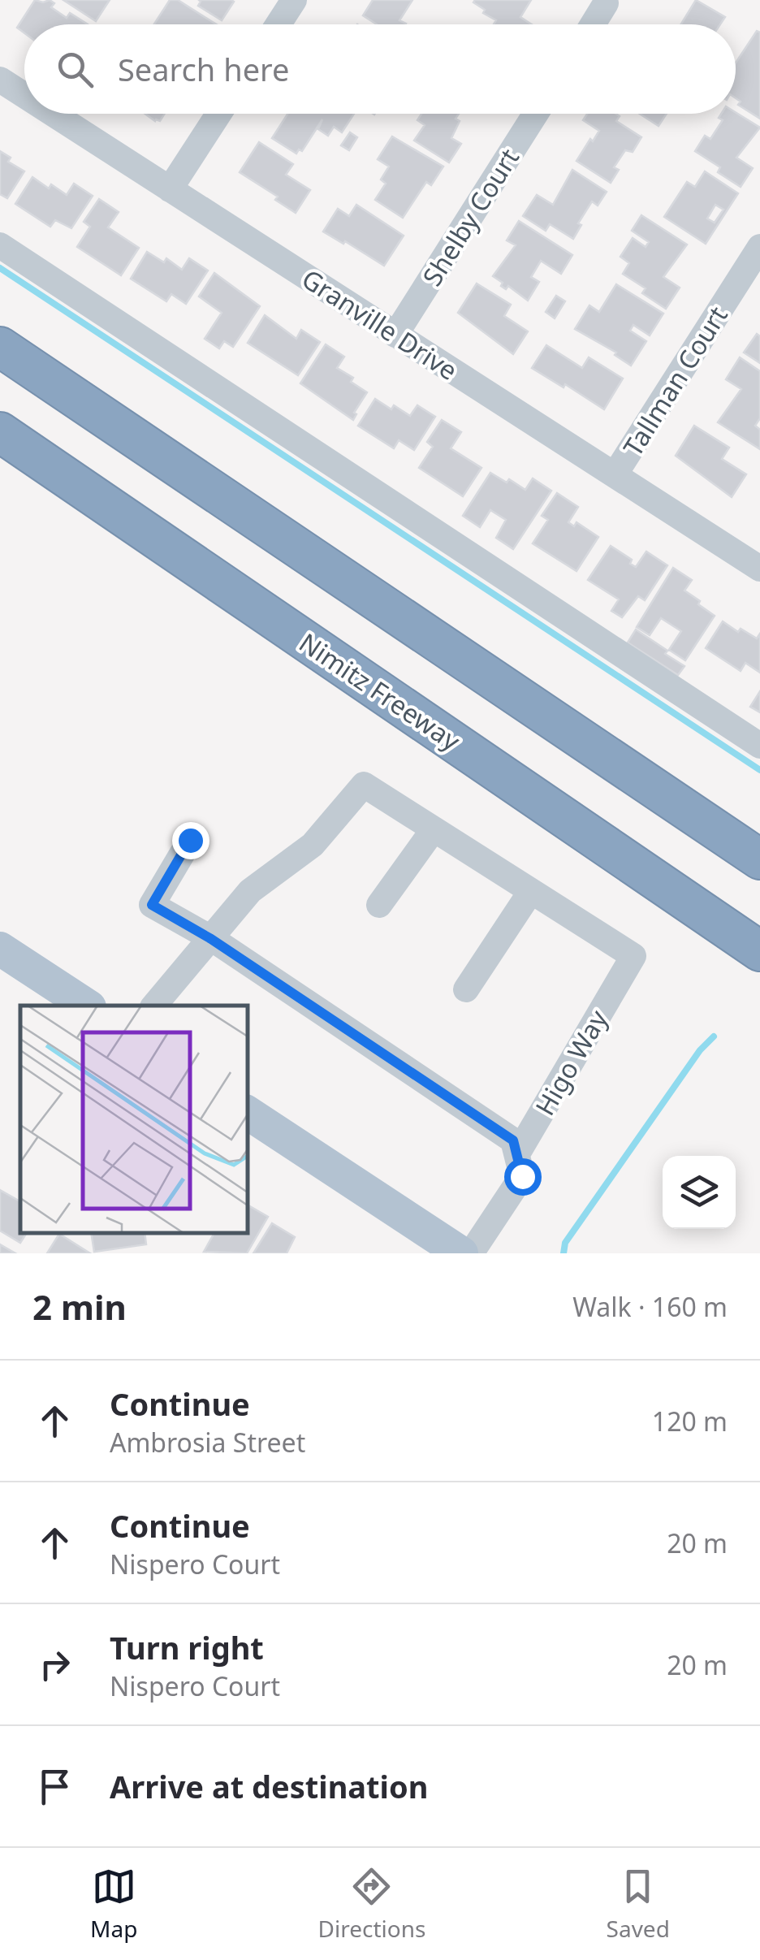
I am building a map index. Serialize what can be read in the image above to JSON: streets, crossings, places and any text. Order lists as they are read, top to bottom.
{
  "streets": {
    "highway": ["Nimitz Freeway"],
    "street": [
      "Shelby Court",
      "Granville Drive",
      "Tallman Court",
      "Higo Way"
    ]
  },
  "crossings": [
    ["Shelby Court", "Granville Drive"],
    ["Granville Drive", "Tallman Court"]
  ],
  "page": {
    "search": "Search here",
    "heading": ["2 min", "Walk · 160 m"],
    "list": [
      ["Continue", "Ambrosia Street", "120 m"],
      ["Continue", "Nispero Court", "20 m"],
      ["Turn right", "Nispero Court", "20 m"],
      "Arrive at destination"
    ],
    "nav": ["Map", "Directions", "Saved"]
  }
}
